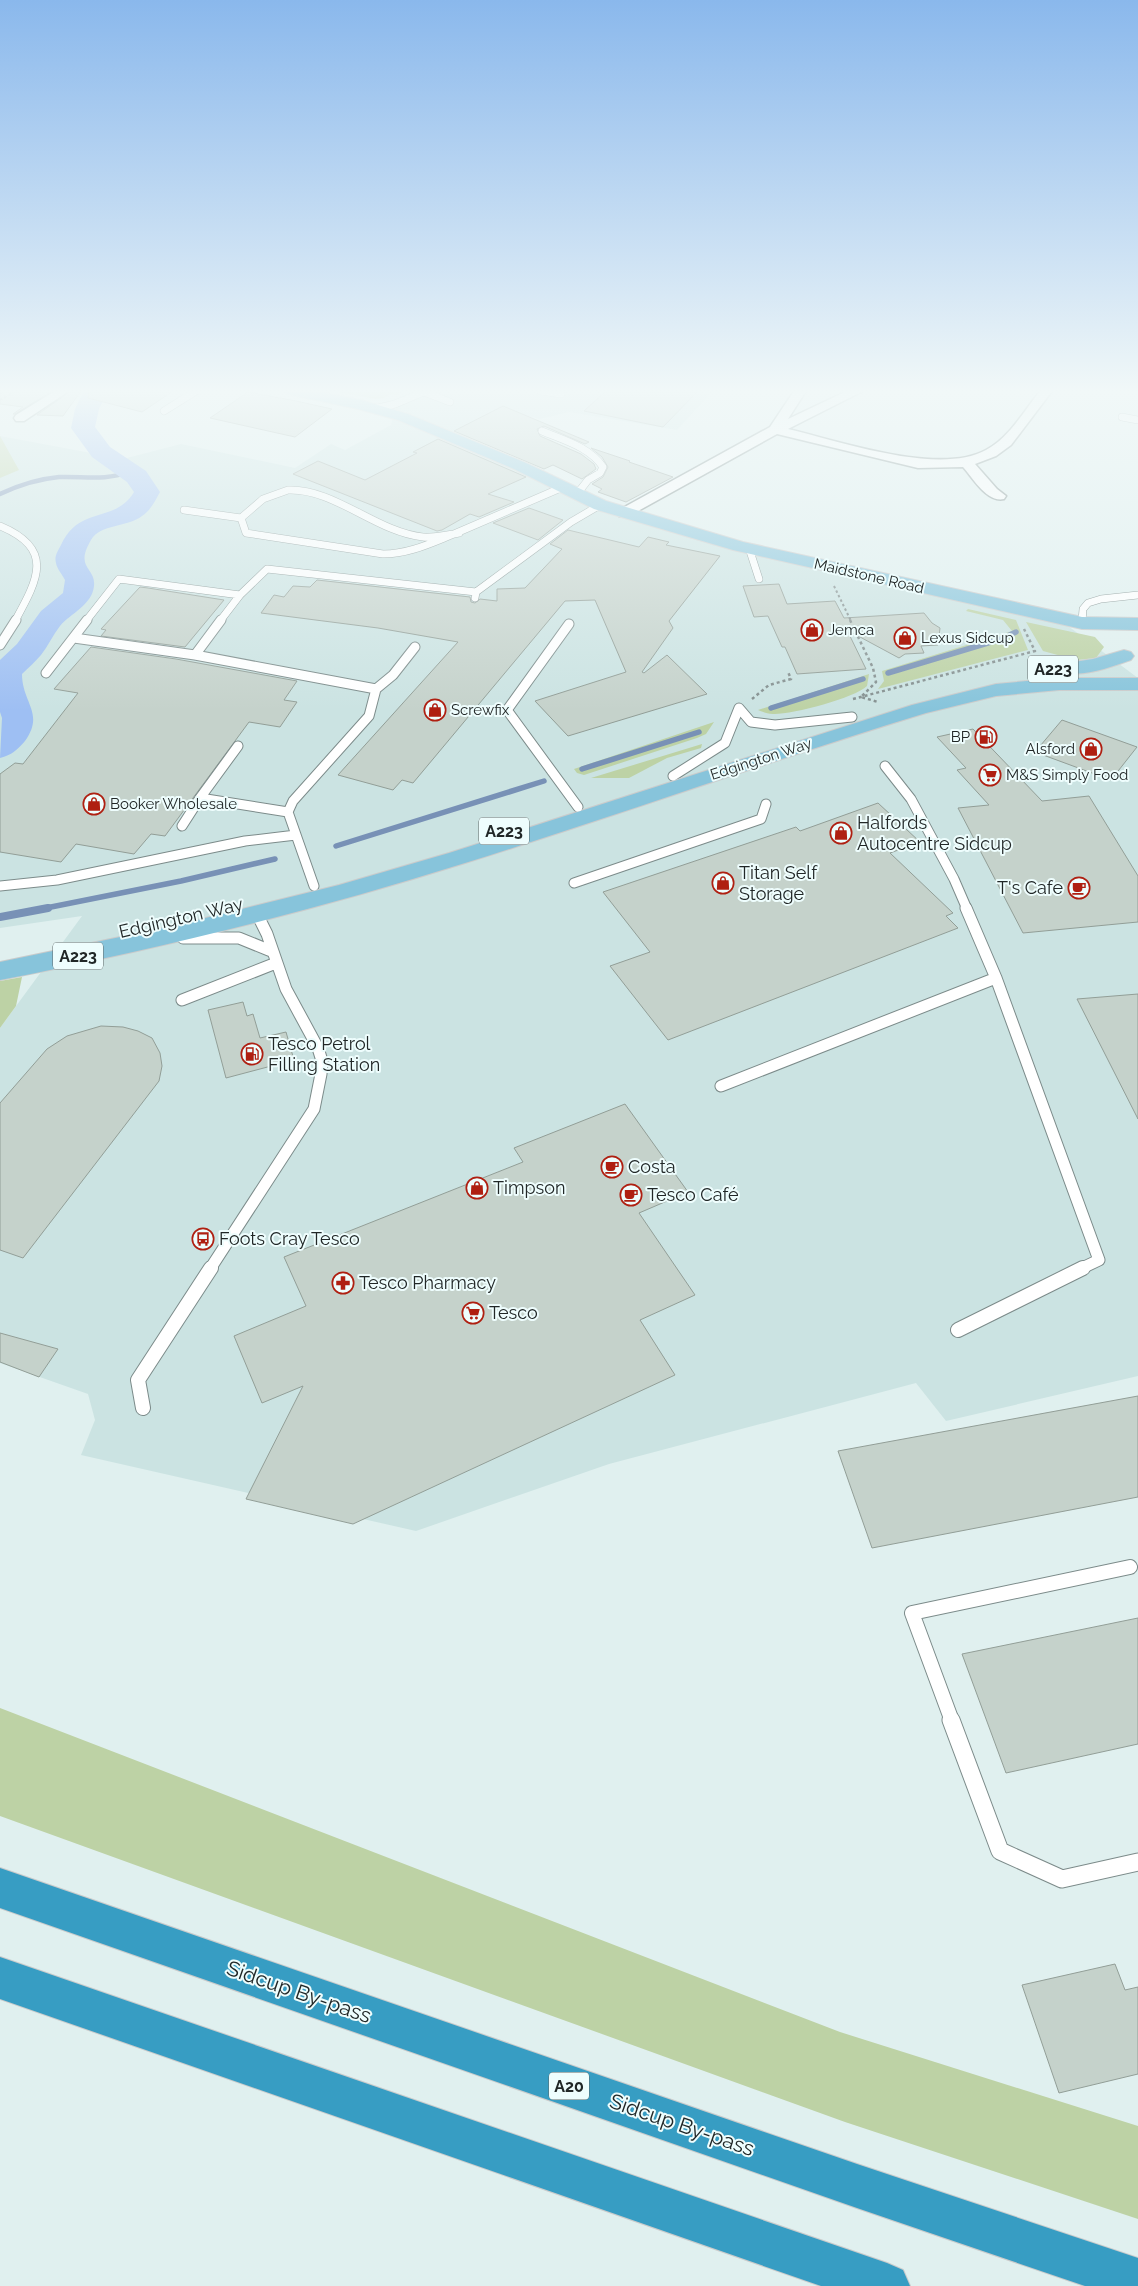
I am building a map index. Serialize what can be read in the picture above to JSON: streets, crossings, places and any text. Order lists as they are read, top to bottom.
{
  "streets": {
    "highway": ["Sidcup By-pass", "A20"],
    "main road": ["Maidstone Road", "A223", "Edgington Way"]
  },
  "crossings": [
    ["Maidstone Road", "Edgington Way"]
  ],
  "places": {
    "shop": [
      "Jemca",
      "Lexus Sidcup",
      "Screwfix",
      "Alsford",
      "Booker Wholesale",
      "Halfords Autocentre Sidcup",
      "Titan Self Storage",
      "Timpson"
    ],
    "fuel station": ["BP", "Tesco Petrol Filling Station"],
    "supermarket": ["M&S Simply Food", "Tesco"],
    "cafe": ["T's Cafe", "Costa", "Tesco Café"],
    "bus stop": ["Foots Cray Tesco"],
    "pharmacy": ["Tesco Pharmacy"]
  }
}
